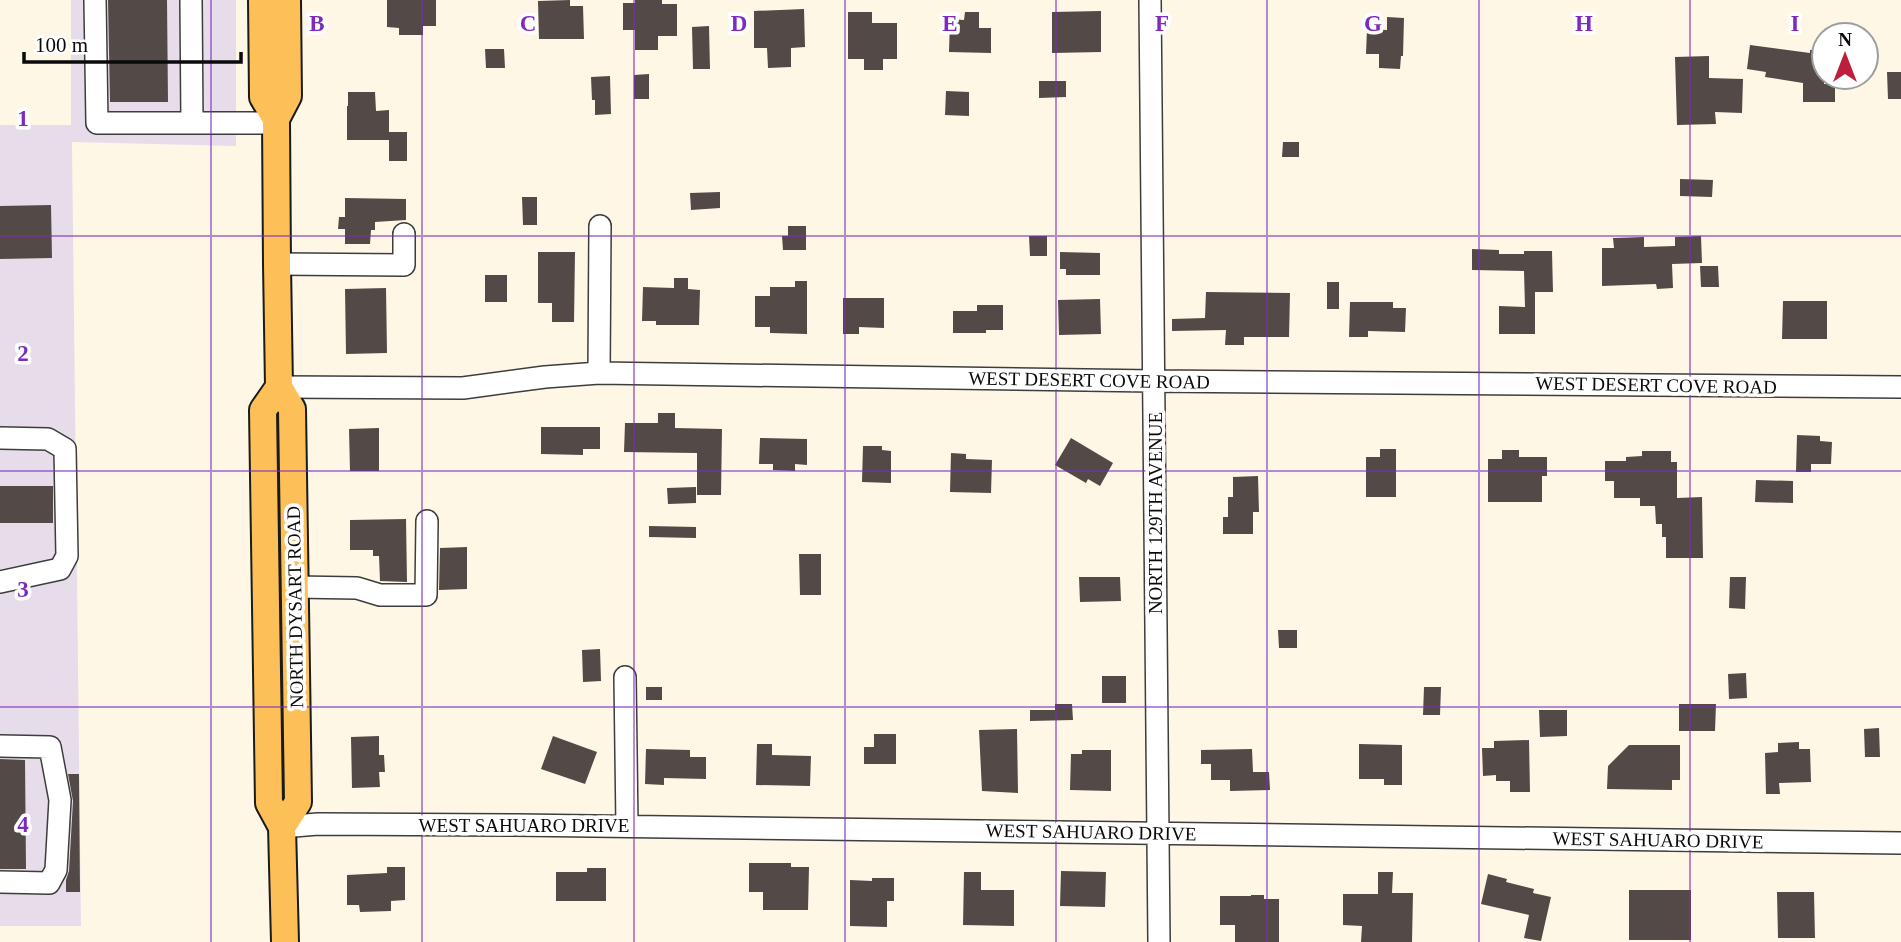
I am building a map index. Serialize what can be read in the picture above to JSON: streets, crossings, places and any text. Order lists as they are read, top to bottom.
{
  "streets": {
    "main road": ["NORTH DYSART ROAD"],
    "street": ["WEST DESERT COVE ROAD", "NORTH 129TH AVENUE", "WEST SAHUARO DRIVE"]
  },
  "crossings": [
    ["WEST DESERT COVE ROAD", "NORTH 129TH AVENUE"],
    ["WEST DESERT COVE ROAD", "NORTH DYSART ROAD"],
    ["NORTH 129TH AVENUE", "WEST SAHUARO DRIVE"],
    ["NORTH DYSART ROAD", "WEST SAHUARO DRIVE"]
  ],
  "scale_bar": "100 m",
  "north": "top",
  "grid": {
    "columns": [
      "B",
      "C",
      "D",
      "E",
      "F",
      "G",
      "H",
      "I"
    ],
    "rows": [
      "1",
      "2",
      "3",
      "4"
    ]
  }
}
